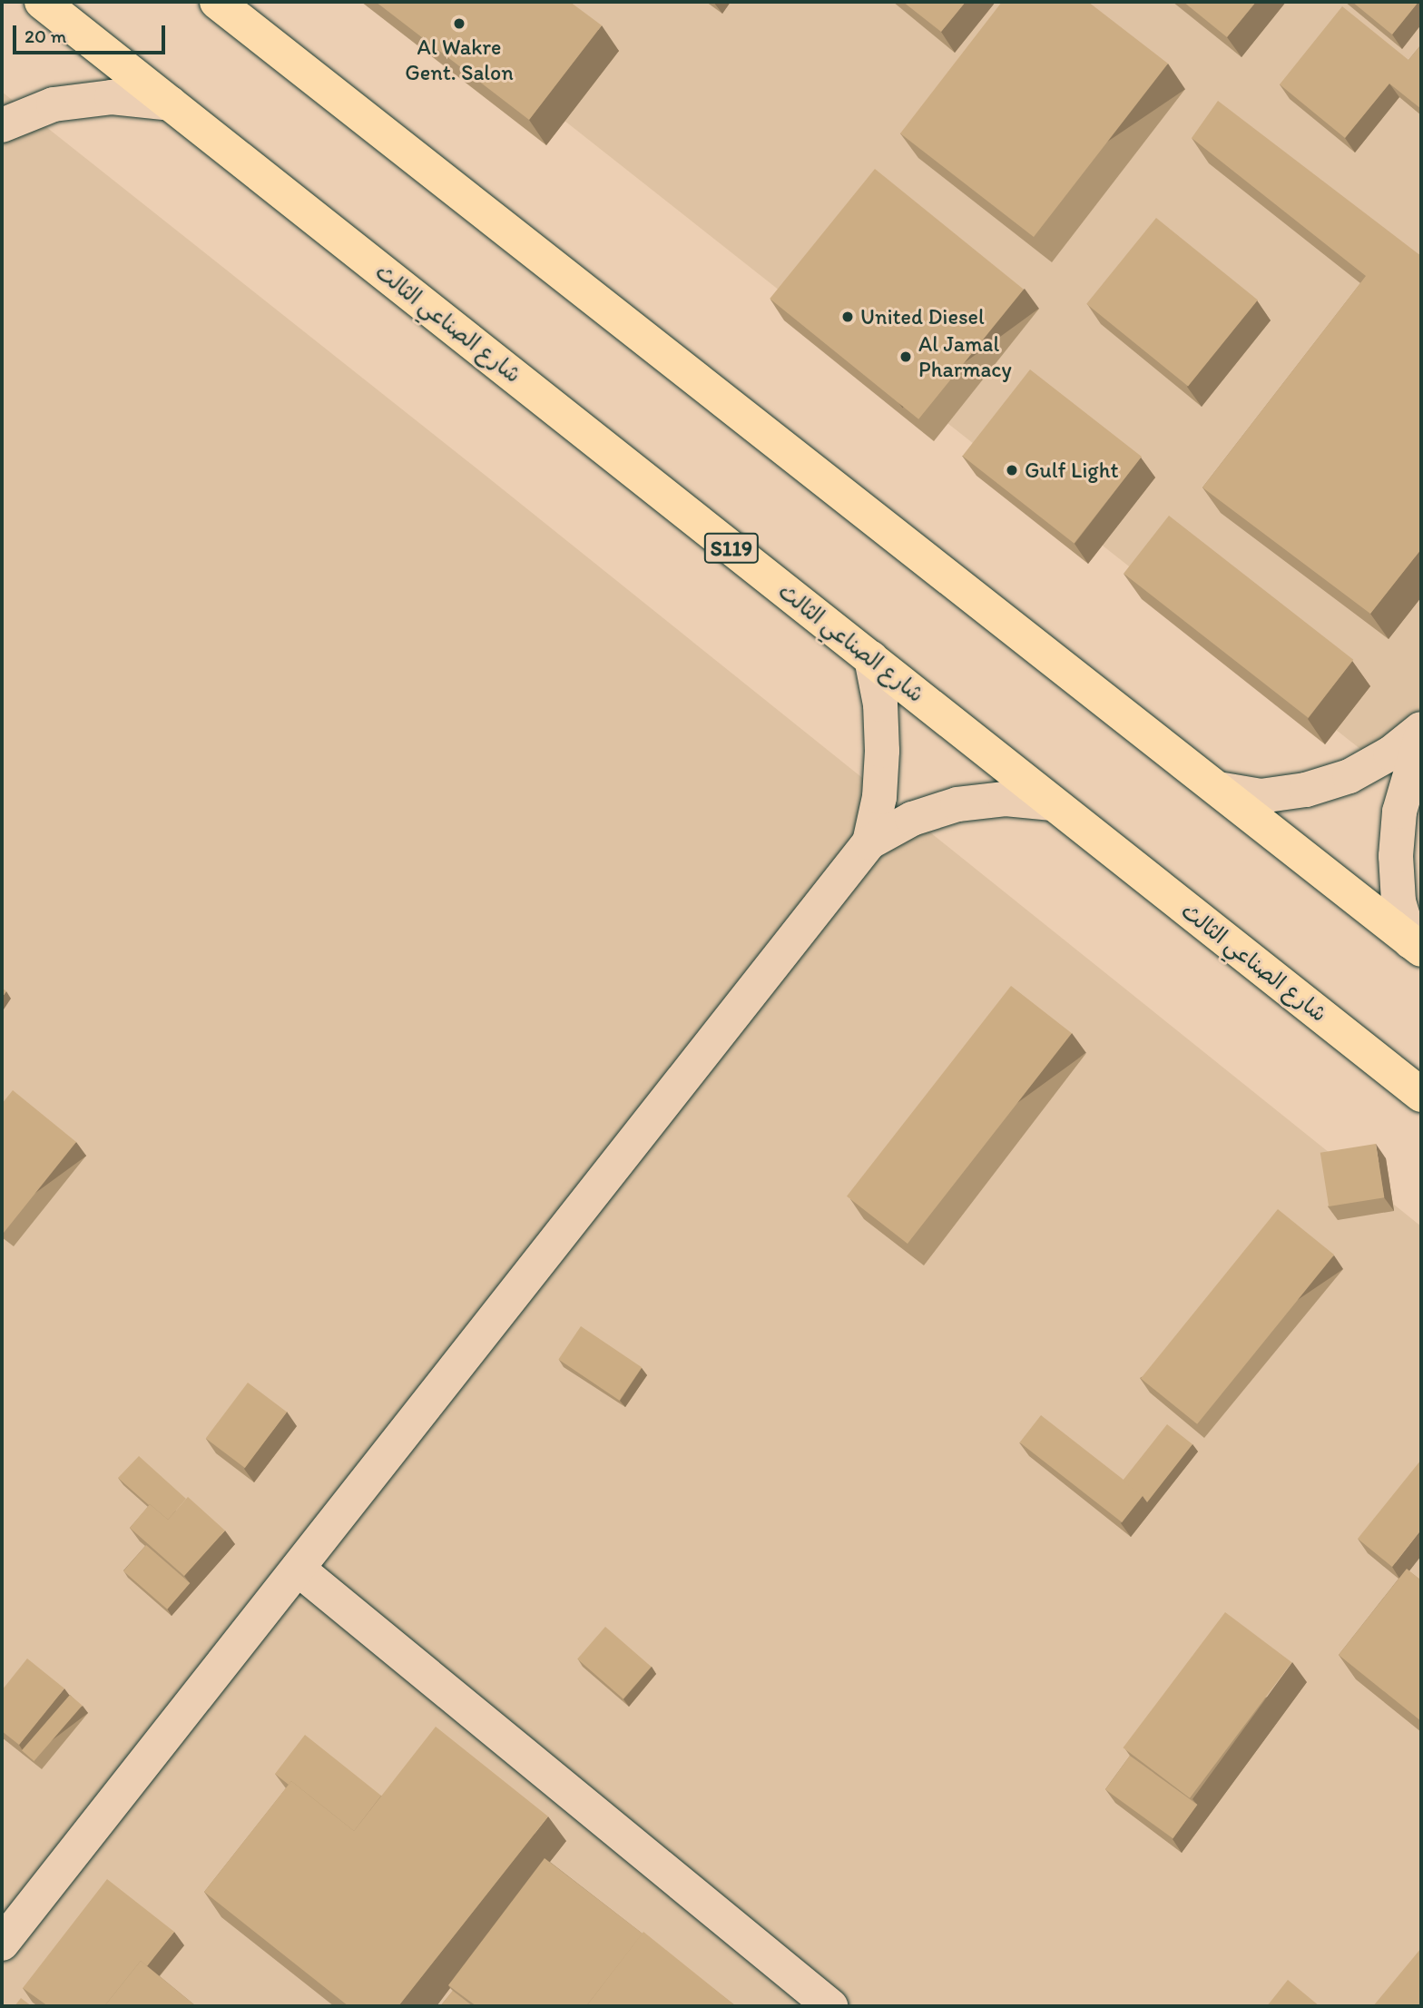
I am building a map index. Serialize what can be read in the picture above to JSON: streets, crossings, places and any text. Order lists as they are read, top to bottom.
{
  "streets": {
    "main road": ["شارع الصناعي الثالث", "S119"]
  },
  "places": [
    "Al Wakre Gent. Salon",
    "United Diesel",
    "Al Jamal Pharmacy",
    "Gulf Light"
  ],
  "scale_bar": "20 m"
}
